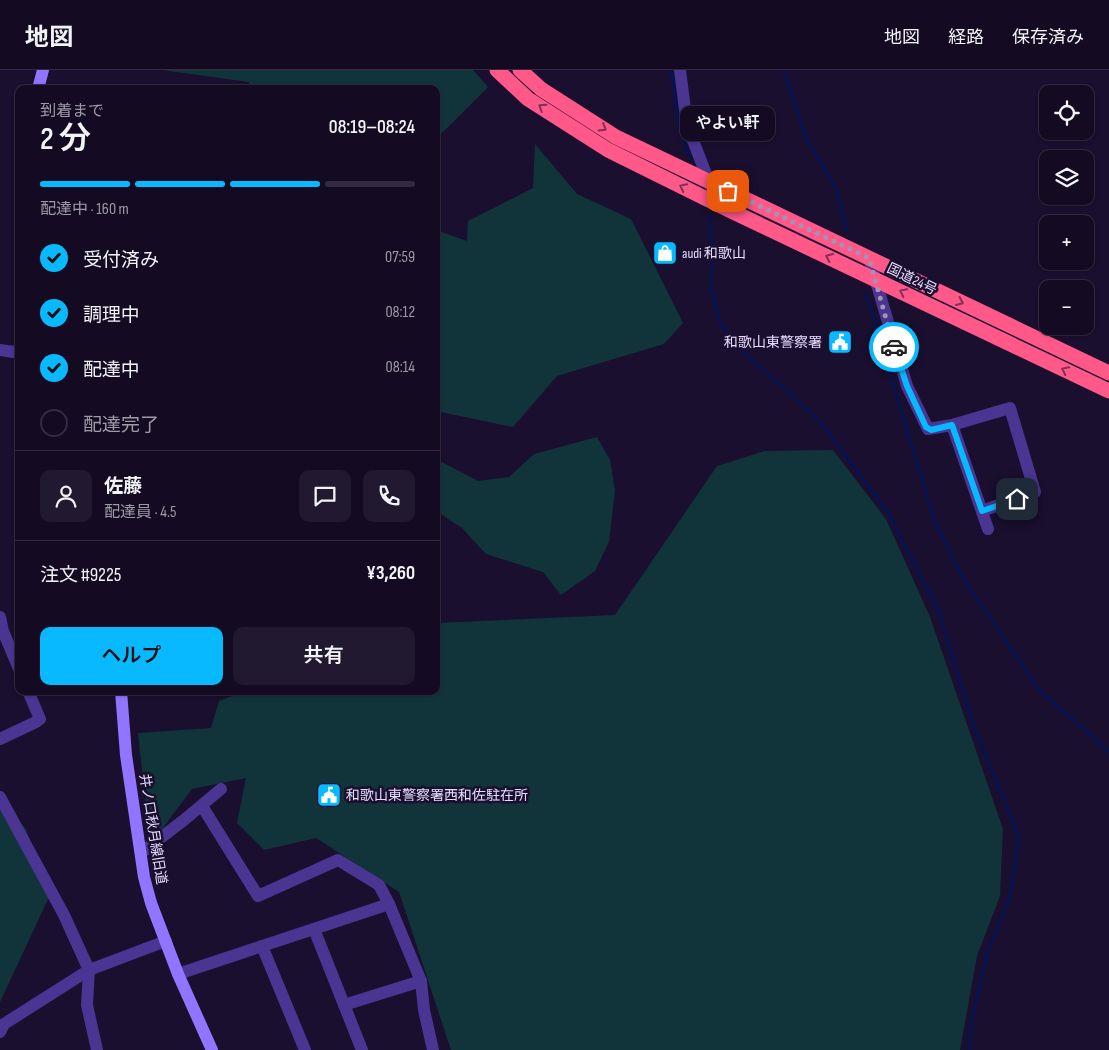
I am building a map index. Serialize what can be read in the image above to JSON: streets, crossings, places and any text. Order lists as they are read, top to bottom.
{
  "streets": {
    "highway": ["国道24号"],
    "street": ["井ノ口秋月線旧道"]
  },
  "places": {
    "other": ["やよい軒"],
    "shop": ["audi 和歌山"],
    "public building": ["和歌山東警察署", "和歌山東警察署西和佐駐在所"]
  },
  "page": {
    "header": "地図",
    "nav": ["地図", "経路", "保存済み"],
    "map_buttons": ["+", "−"],
    "heading": ["2 分", "到着まで", "08:19–08:24"],
    "panel": [
      "佐藤",
      "配達員 · 4.5",
      "注文 #9225",
      "¥3,260"
    ],
    "bubble": "やよい軒",
    "bar": "配達中 · 160 m",
    "list": [
      ["受付済み", "07:59"],
      ["調理中", "08:12"],
      ["配達中", "08:14"],
      "配達完了"
    ],
    "buttons": ["ヘルプ", "共有"]
  }
}
